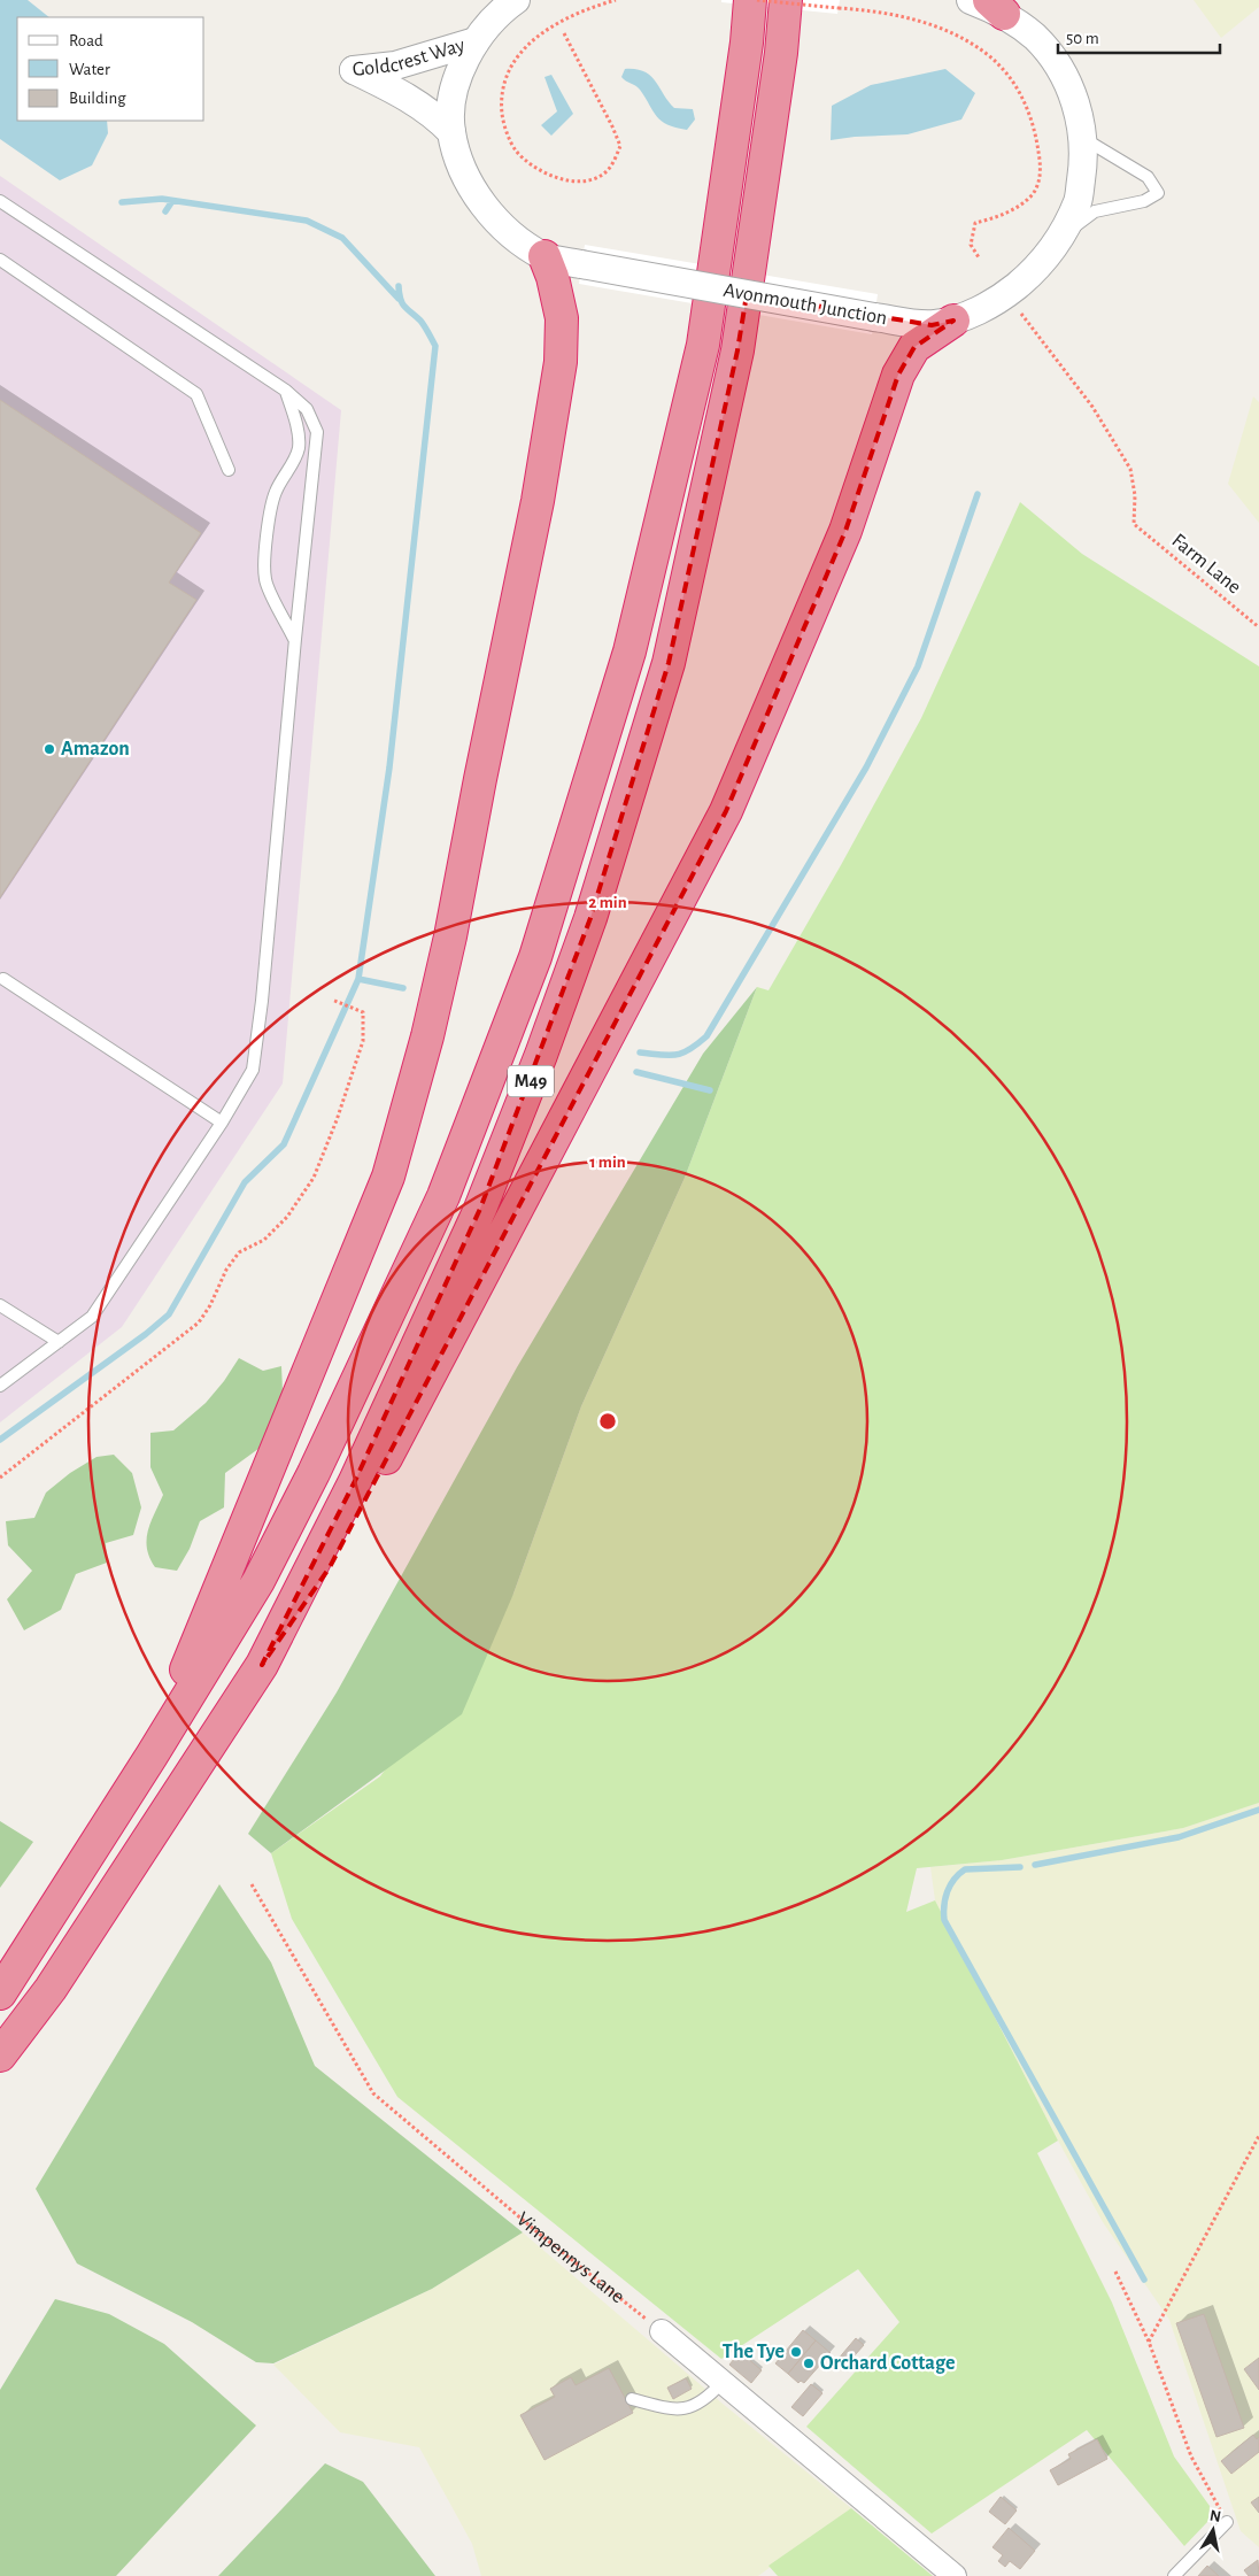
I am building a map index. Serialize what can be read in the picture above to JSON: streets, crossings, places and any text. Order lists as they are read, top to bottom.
{
  "streets": {
    "highway": ["M49"],
    "street": ["Goldcrest Way", "Avonmouth Junction"],
    "path": ["Farm Lane", "Vimpennys Lane"]
  },
  "crossings": [
    ["Goldcrest Way", "Avonmouth Junction"],
    ["Avonmouth Junction", "M49"]
  ],
  "places": ["Amazon", "The Tye", "Orchard Cottage"],
  "legend": ["Road", "Water", "Building"],
  "scale_bar": "50 m",
  "north": "top",
  "rings": ["2 min", "1 min"]
}
